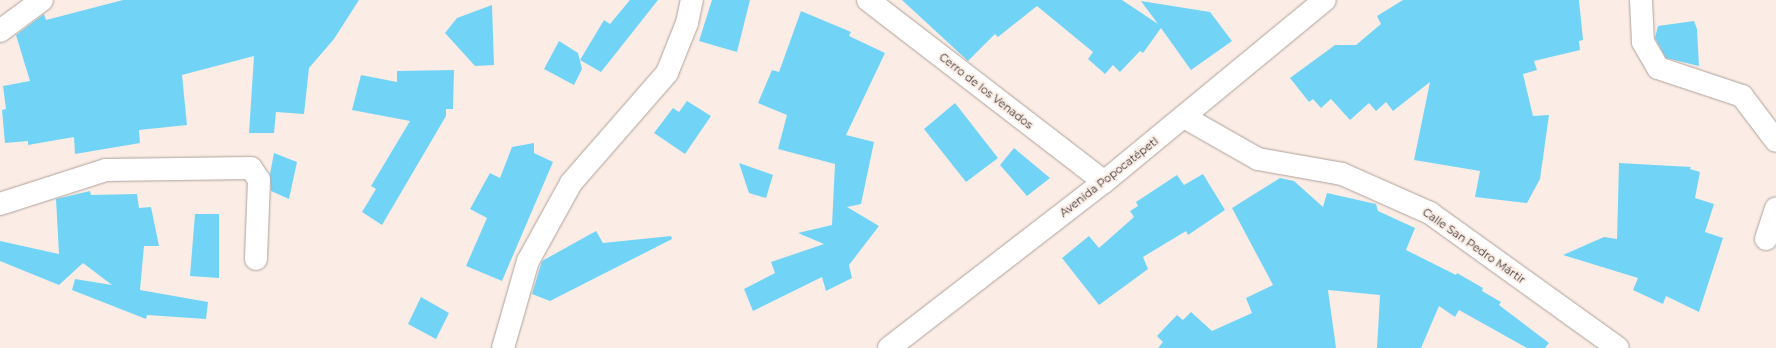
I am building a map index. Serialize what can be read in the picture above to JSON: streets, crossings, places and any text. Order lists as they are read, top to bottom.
{
  "streets": {
    "street": ["Cerro de los Venados", "Avenida Popocatépetl", "Calle San Pedro Mártir"]
  },
  "crossings": [
    ["Cerro de los Venados", "Avenida Popocatépetl"],
    ["Avenida Popocatépetl", "Calle San Pedro Mártir"]
  ]
}
